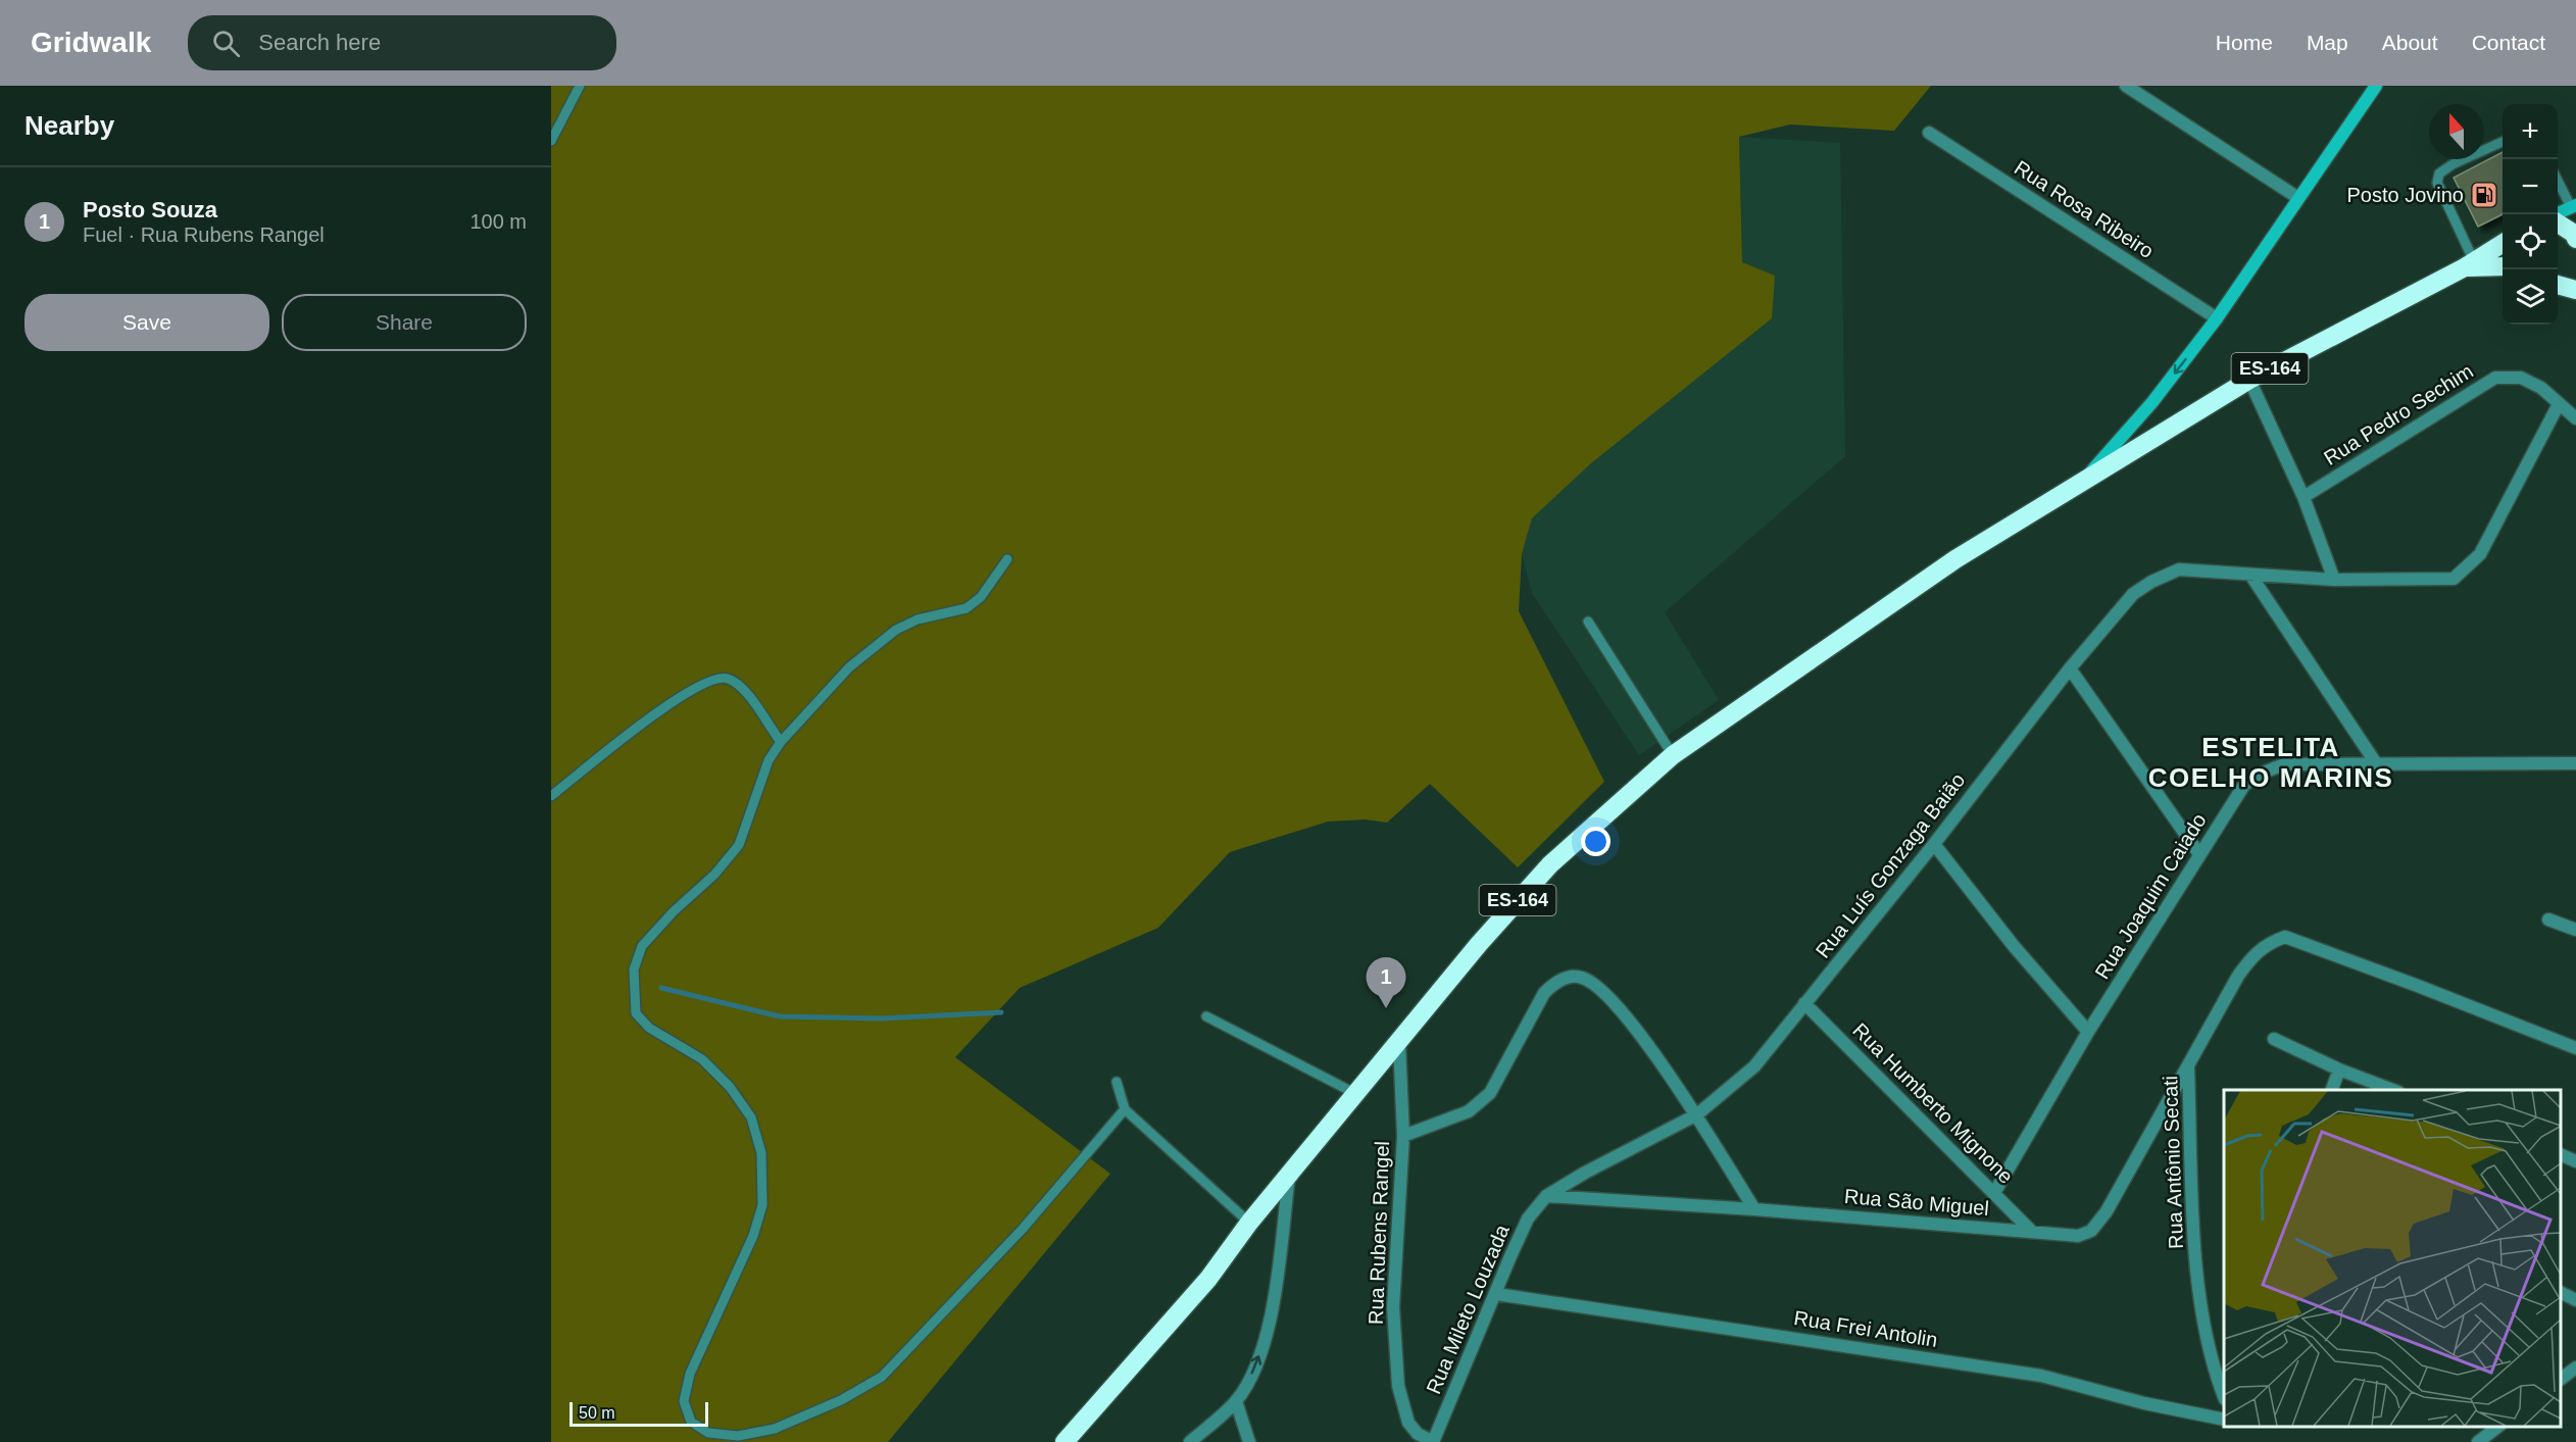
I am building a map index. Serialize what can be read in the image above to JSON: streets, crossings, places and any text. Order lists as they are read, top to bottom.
{
  "streets": {
    "highway": ["ES-164"],
    "street": [
      "Rua Rosa Ribeiro",
      "Rua Pedro Sechim",
      "Rua Luís Gonzaga Baião",
      "Rua Joaquim Caiado",
      "Rua Humberto Mignone",
      "Rua Antônio Secati",
      "Rua São Miguel",
      "Rua Rubens Rangel",
      "Rua Mileto Louzada",
      "Rua Frei Antolin"
    ]
  },
  "crossings": [
    ["ES-164", "Rua Rubens Rangel"],
    ["Rua Pedro Sechim", "Rua Luís Gonzaga Baião"],
    ["Rua Luís Gonzaga Baião", "Rua Humberto Mignone"],
    ["Rua Luís Gonzaga Baião", "Rua São Miguel"],
    ["Rua Luís Gonzaga Baião", "Rua Mileto Louzada"],
    ["Rua Joaquim Caiado", "Rua Humberto Mignone"],
    ["Rua Humberto Mignone", "Rua São Miguel"],
    ["Rua Antônio Secati", "Rua São Miguel"],
    ["Rua São Miguel", "Rua Mileto Louzada"],
    ["Rua Rubens Rangel", "Rua Mileto Louzada"],
    ["Rua Mileto Louzada", "Rua Frei Antolin"]
  ],
  "districts": ["ESTELITA COELHO MARINS"],
  "places": {
    "fuel station": ["Posto Jovino"]
  },
  "scale_bar": "50 m",
  "north": "top",
  "page": {
    "header": "Gridwalk",
    "search": "Search here",
    "nav": [
      "Home",
      "Map",
      "About",
      "Contact"
    ],
    "heading": "Nearby",
    "map_buttons": ["+", "−"],
    "list": [
      {
        "mark": "1",
        "name": "Posto Souza",
        "note": "Fuel · Rua Rubens Rangel",
        "value": "100 m"
      }
    ],
    "buttons": ["Save", "Share"],
    "pins": "1",
    "scale": "50 m"
  }
}
